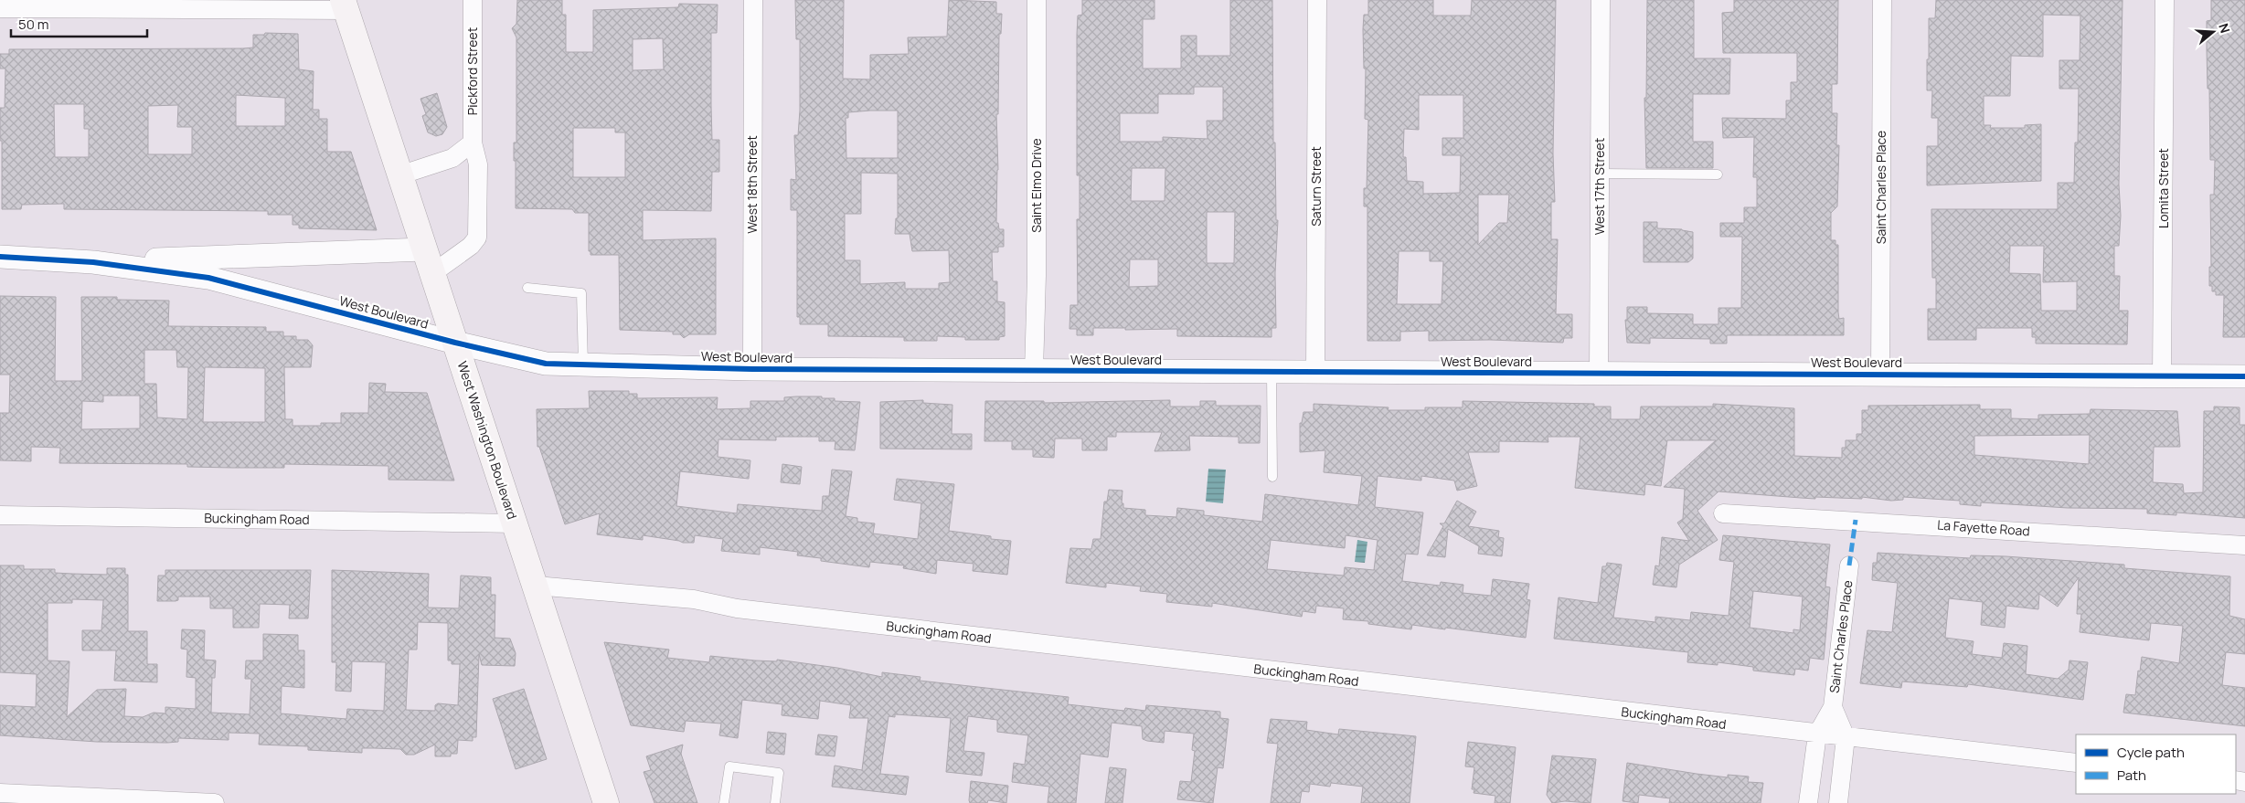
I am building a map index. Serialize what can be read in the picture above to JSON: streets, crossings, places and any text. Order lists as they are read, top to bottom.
{
  "streets": {
    "main road": ["West Washington Boulevard"],
    "street": [
      "Pickford Street",
      "West 18th Street",
      "Saint Elmo Drive",
      "Saturn Street",
      "West 17th Street",
      "Saint Charles Place",
      "Lomita Street",
      "West Boulevard",
      "Buckingham Road",
      "La Fayette Road"
    ]
  },
  "crossings": [
    ["Pickford Street", "West Washington Boulevard"],
    ["West 18th Street", "West Boulevard"],
    ["Saint Elmo Drive", "West Boulevard"],
    ["Saturn Street", "West Boulevard"],
    ["West 17th Street", "West Boulevard"],
    ["Saint Charles Place", "West Boulevard"],
    ["Saint Charles Place", "Buckingham Road"],
    ["Lomita Street", "West Boulevard"],
    ["West Boulevard", "West Washington Boulevard"],
    ["West Washington Boulevard", "Buckingham Road"]
  ],
  "legend": ["Cycle path", "Path"],
  "scale_bar": "50 m",
  "north": "right"
}
